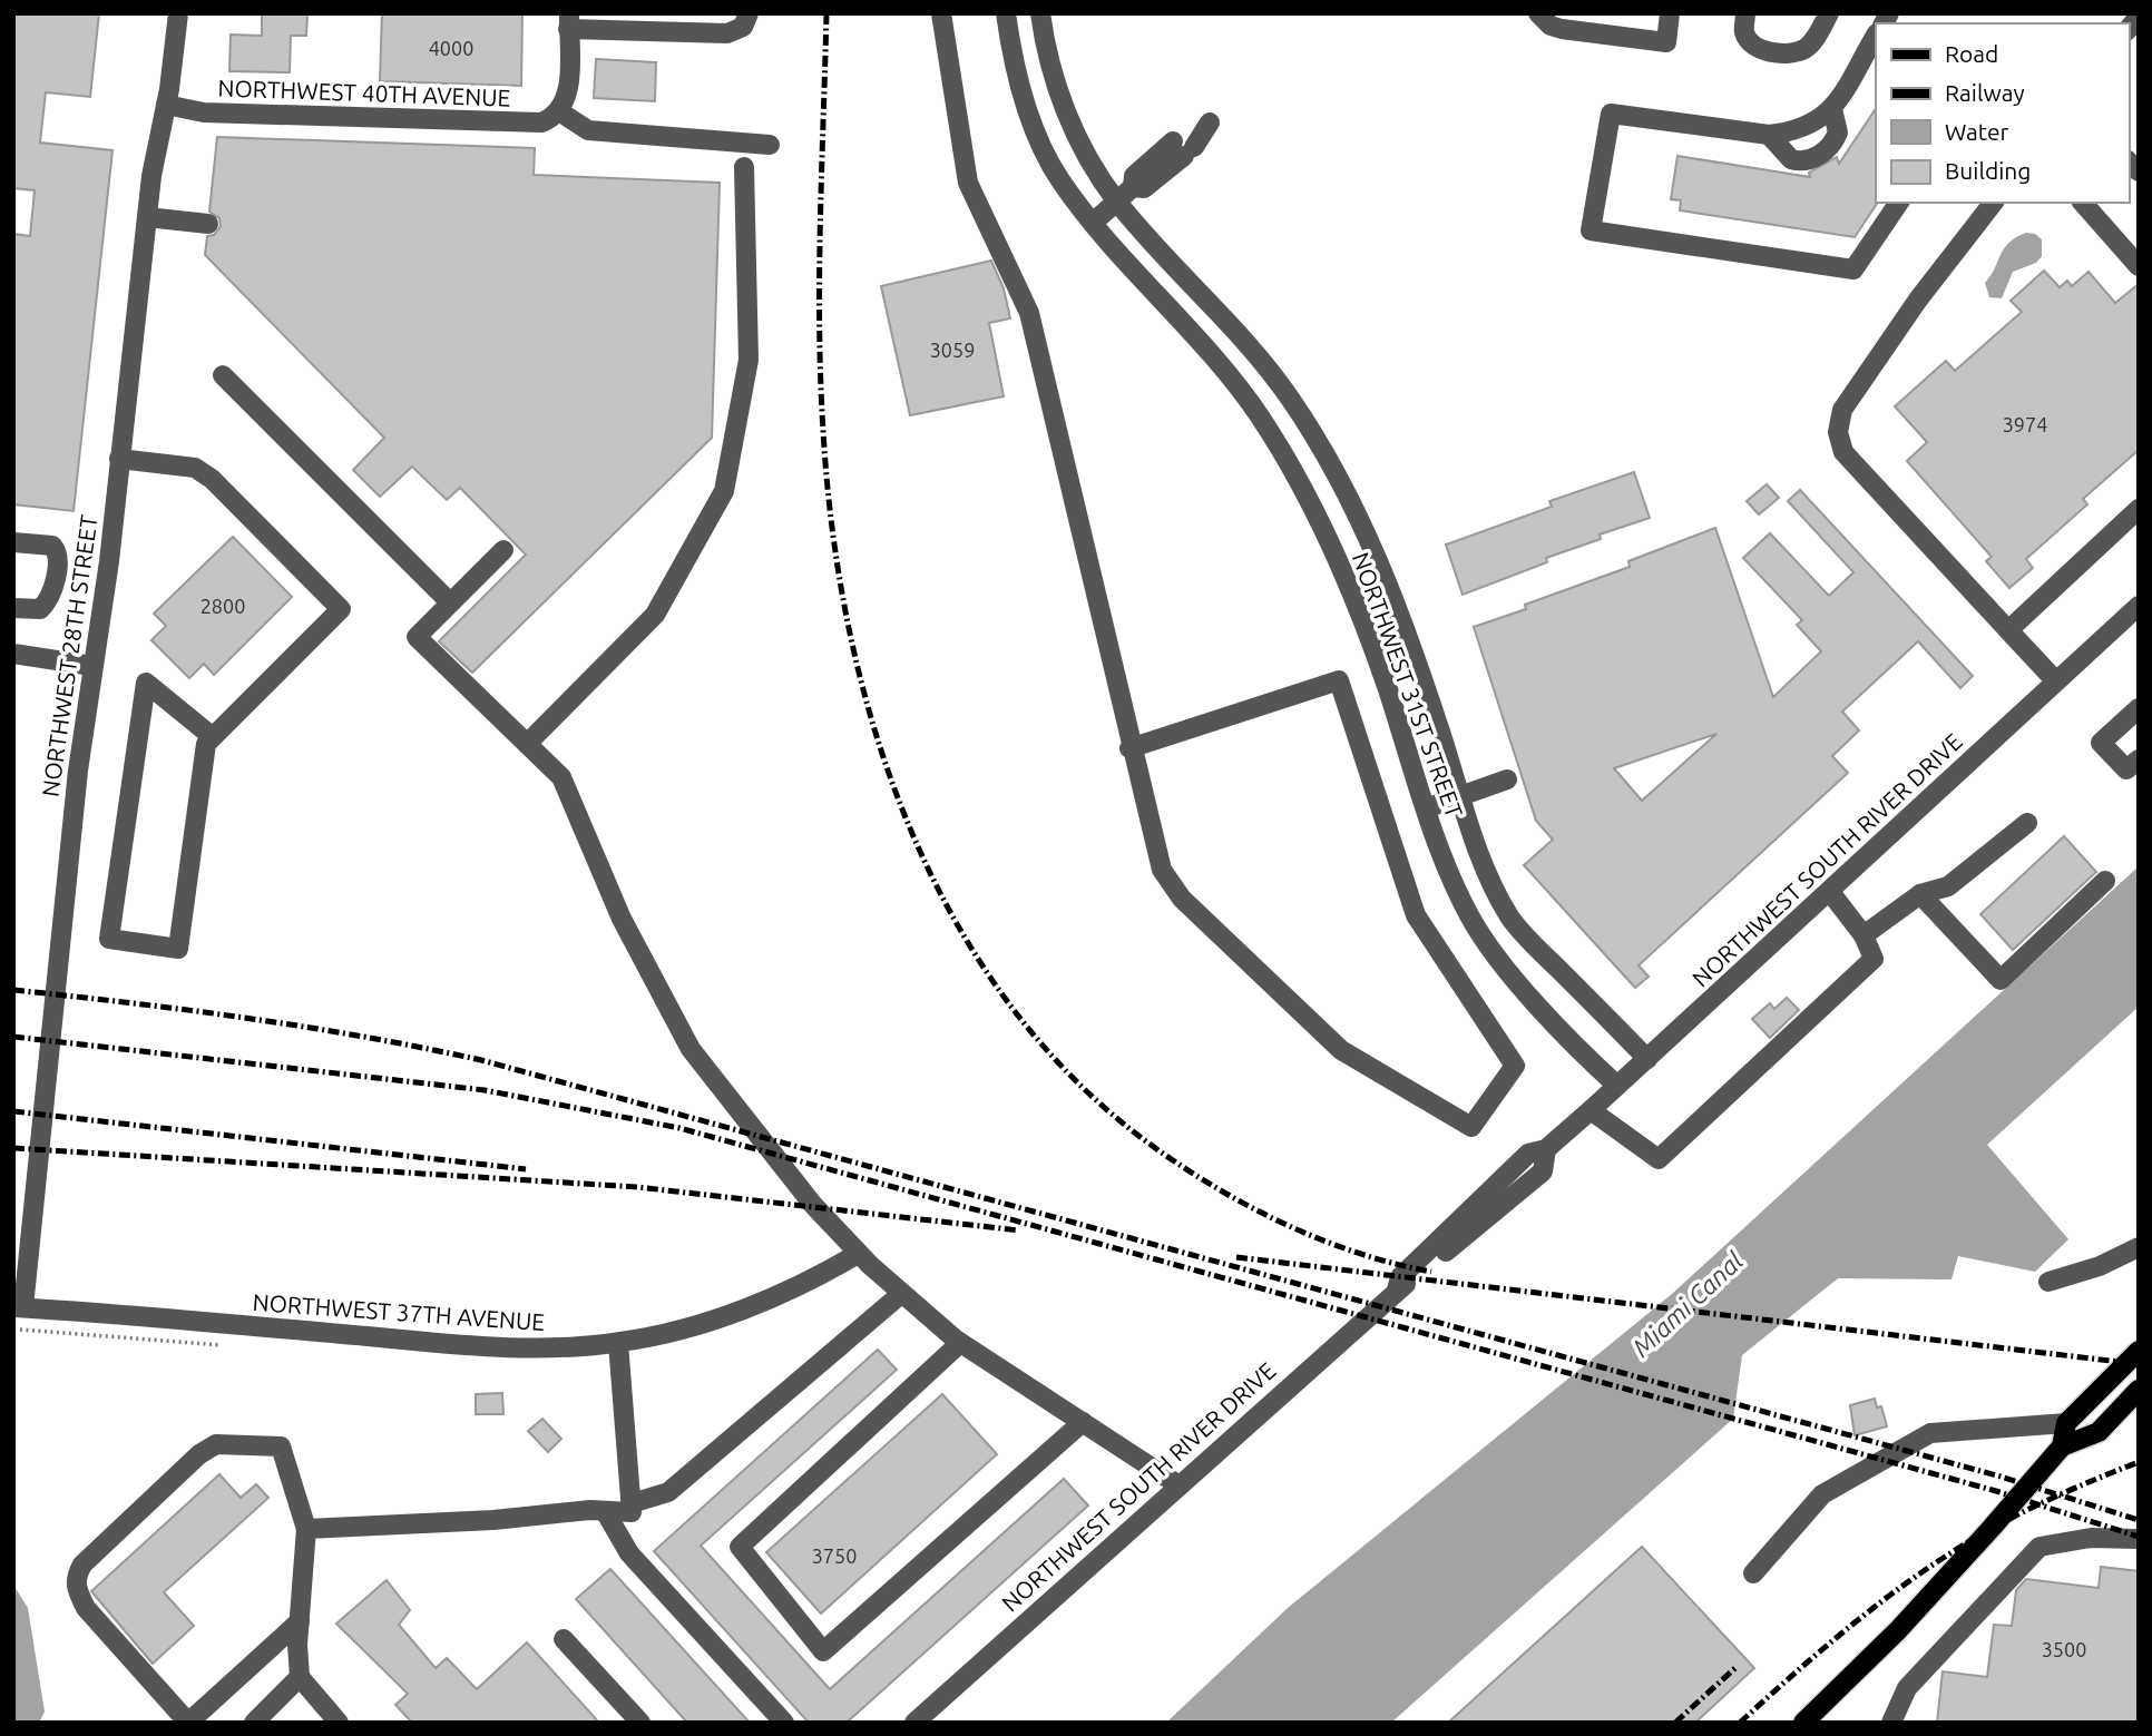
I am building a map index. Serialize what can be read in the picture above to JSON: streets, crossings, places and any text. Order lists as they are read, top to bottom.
{
  "streets": {
    "street": [
      "NORTHWEST 40TH AVENUE",
      "NORTHWEST 28TH STREET",
      "NORTHWEST 31ST STREET",
      "NORTHWEST SOUTH RIVER DRIVE",
      "NORTHWEST 37TH AVENUE"
    ]
  },
  "crossings": [
    ["NORTHWEST 40TH AVENUE", "NORTHWEST 28TH STREET"],
    ["NORTHWEST 28TH STREET", "NORTHWEST 37TH AVENUE"],
    ["NORTHWEST 31ST STREET", "NORTHWEST SOUTH RIVER DRIVE"]
  ],
  "water": ["Miami Canal"],
  "house_numbers": [
    "4000",
    "3059",
    "3974",
    "2800",
    "3750",
    "3500"
  ],
  "legend": [
    "Road",
    "Railway",
    "Water",
    "Building"
  ]
}
